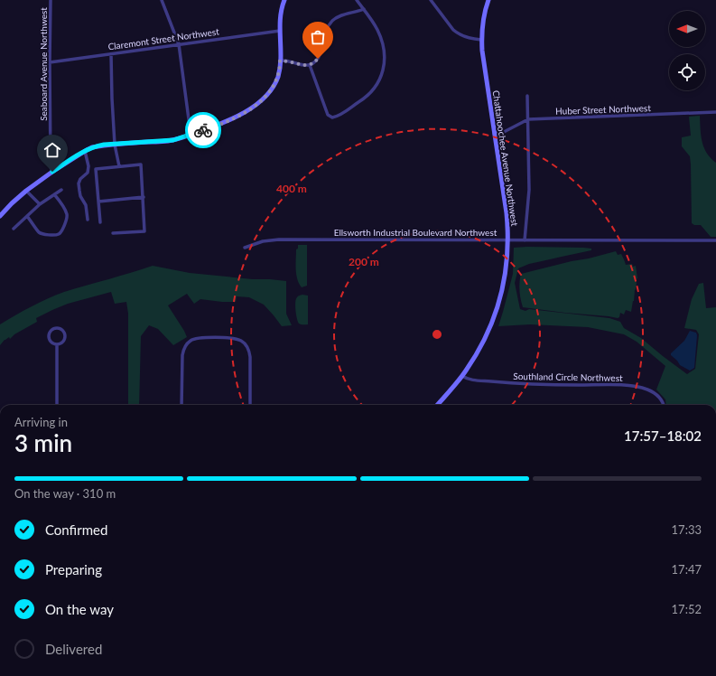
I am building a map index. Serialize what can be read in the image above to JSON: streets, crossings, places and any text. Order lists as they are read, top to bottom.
{
  "streets": {
    "street": [
      "Claremont Street Northwest",
      "Seaboard Avenue Northwest",
      "Huber Street Northwest",
      "Chattahoochee Avenue Northwest",
      "Ellsworth Industrial Boulevard Northwest",
      "Southland Circle Northwest"
    ]
  },
  "crossings": [
    ["Claremont Street Northwest", "Seaboard Avenue Northwest"],
    ["Huber Street Northwest", "Chattahoochee Avenue Northwest"],
    ["Chattahoochee Avenue Northwest", "Ellsworth Industrial Boulevard Northwest"],
    ["Chattahoochee Avenue Northwest", "Southland Circle Northwest"]
  ],
  "north": "left",
  "page": {
    "heading": ["3 min", "Arriving in", "17:57–18:02"],
    "bar": "On the way · 310 m",
    "list": [
      ["Confirmed", "17:33"],
      ["Preparing", "17:47"],
      ["On the way", "17:52"],
      "Delivered"
    ]
  },
  "rings": ["400 m", "200 m"]
}
